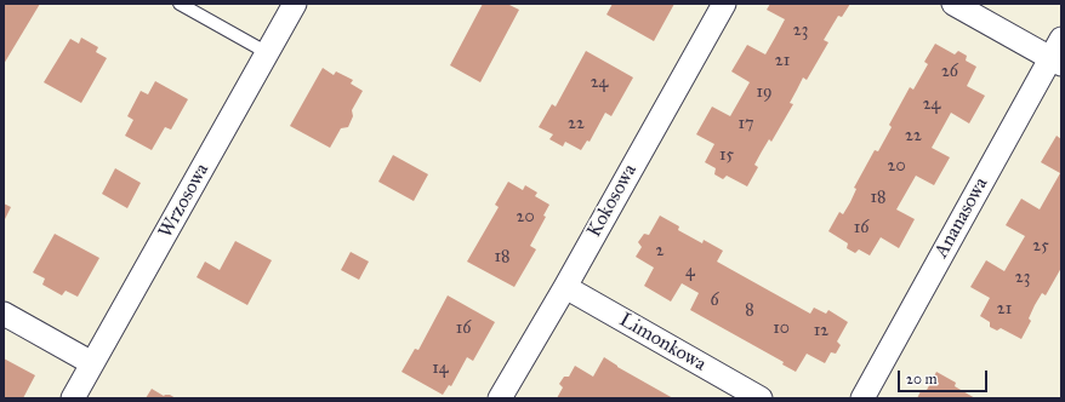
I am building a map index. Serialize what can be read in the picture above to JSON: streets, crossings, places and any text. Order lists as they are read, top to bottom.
{
  "streets": {
    "street": [
      "Wrzosowa",
      "Kokosowa",
      "Ananasowa",
      "Limonkowa"
    ]
  },
  "crossings": [
    ["Kokosowa", "Limonkowa"]
  ],
  "house_numbers": [
    "23",
    "21",
    "26",
    "24",
    "19",
    "24",
    "22",
    "17",
    "22",
    "15",
    "20",
    "18",
    "20",
    "16",
    "25",
    "2",
    "18",
    "4",
    "23",
    "6",
    "21",
    "8",
    "16",
    "10",
    "12",
    "14"
  ],
  "scale_bar": "20 m"
}
